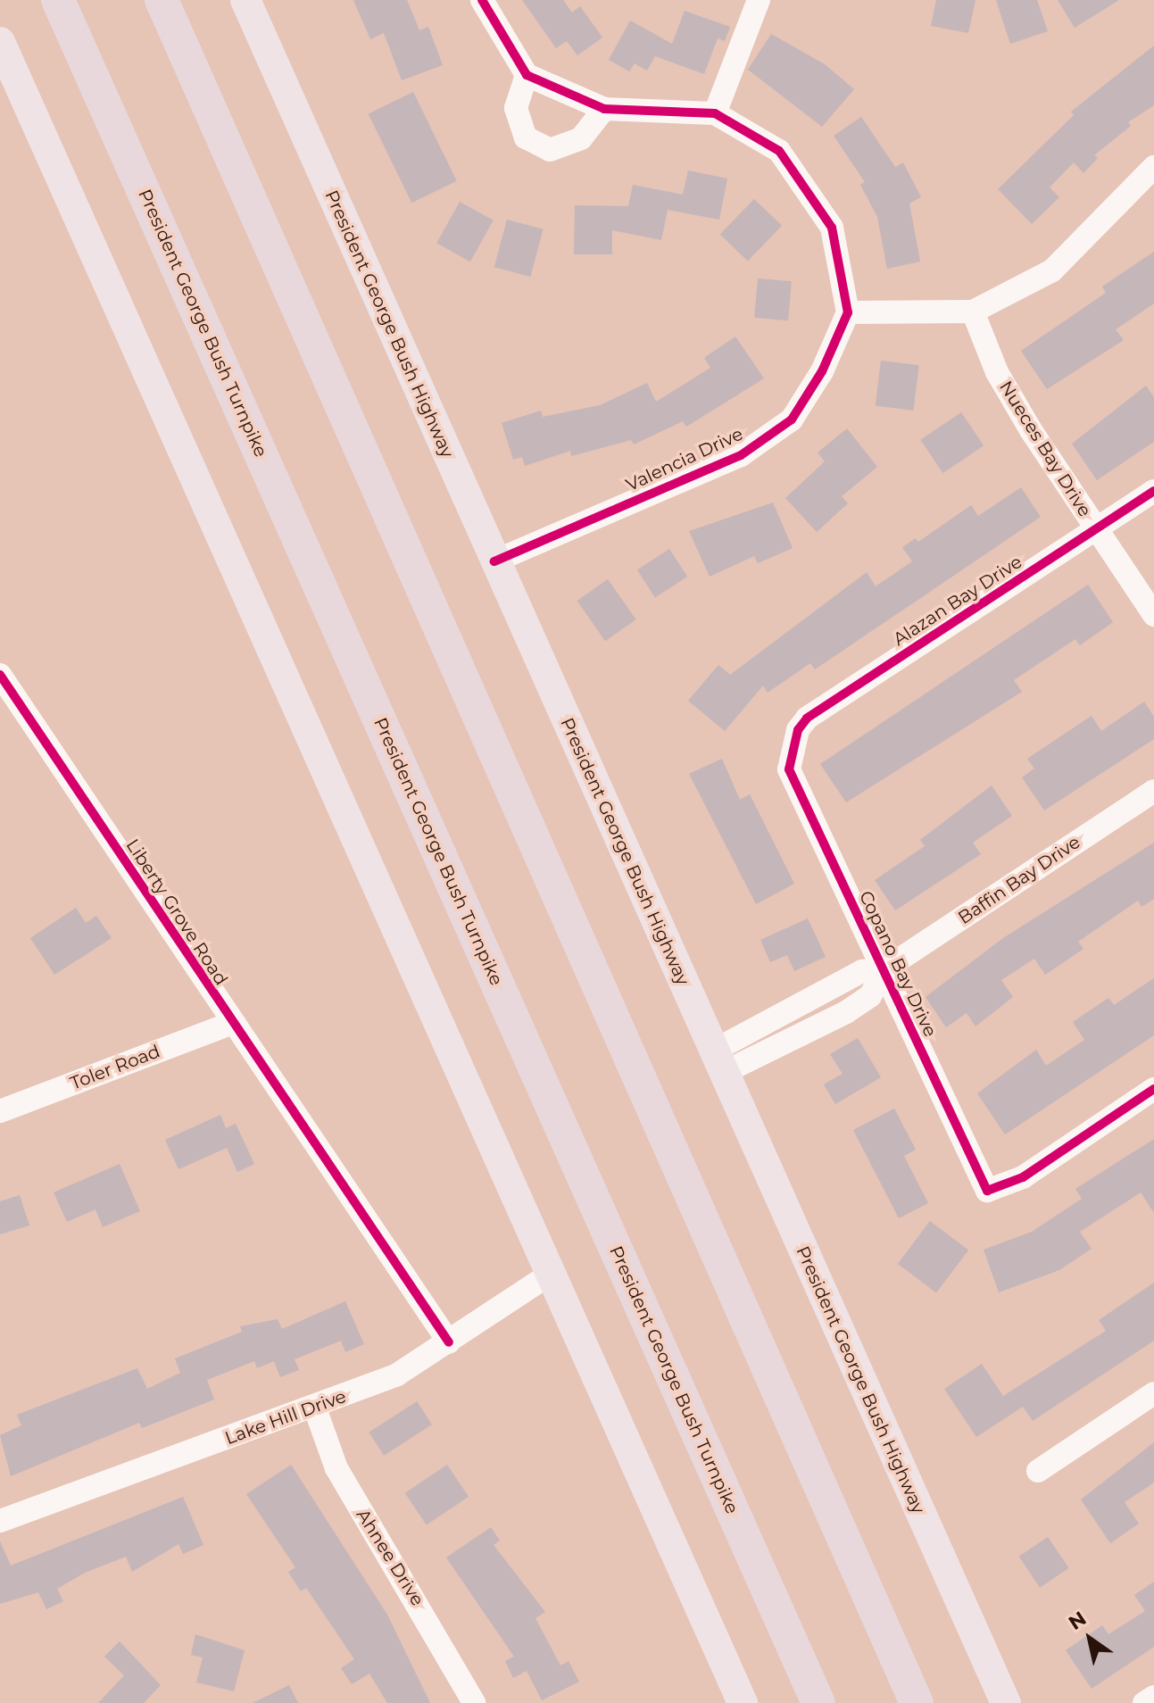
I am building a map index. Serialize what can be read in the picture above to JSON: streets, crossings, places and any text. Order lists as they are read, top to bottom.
{
  "streets": {
    "highway": ["President George Bush Turnpike"],
    "main road": ["President George Bush Highway"],
    "street": [
      "Nueces Bay Drive",
      "Valencia Drive",
      "Alazan Bay Drive",
      "Baffin Bay Drive",
      "Liberty Grove Road",
      "Copano Bay Drive",
      "Toler Road",
      "Lake Hill Drive",
      "Ahnee Drive"
    ]
  },
  "crossings": [
    ["President George Bush Highway", "Valencia Drive"],
    ["President George Bush Highway", "Baffin Bay Drive"],
    ["Nueces Bay Drive", "Alazan Bay Drive"],
    ["Alazan Bay Drive", "Copano Bay Drive"],
    ["Baffin Bay Drive", "Copano Bay Drive"],
    ["Liberty Grove Road", "Toler Road"],
    ["Liberty Grove Road", "Lake Hill Drive"],
    ["Lake Hill Drive", "Ahnee Drive"]
  ],
  "north": "top left"
}
